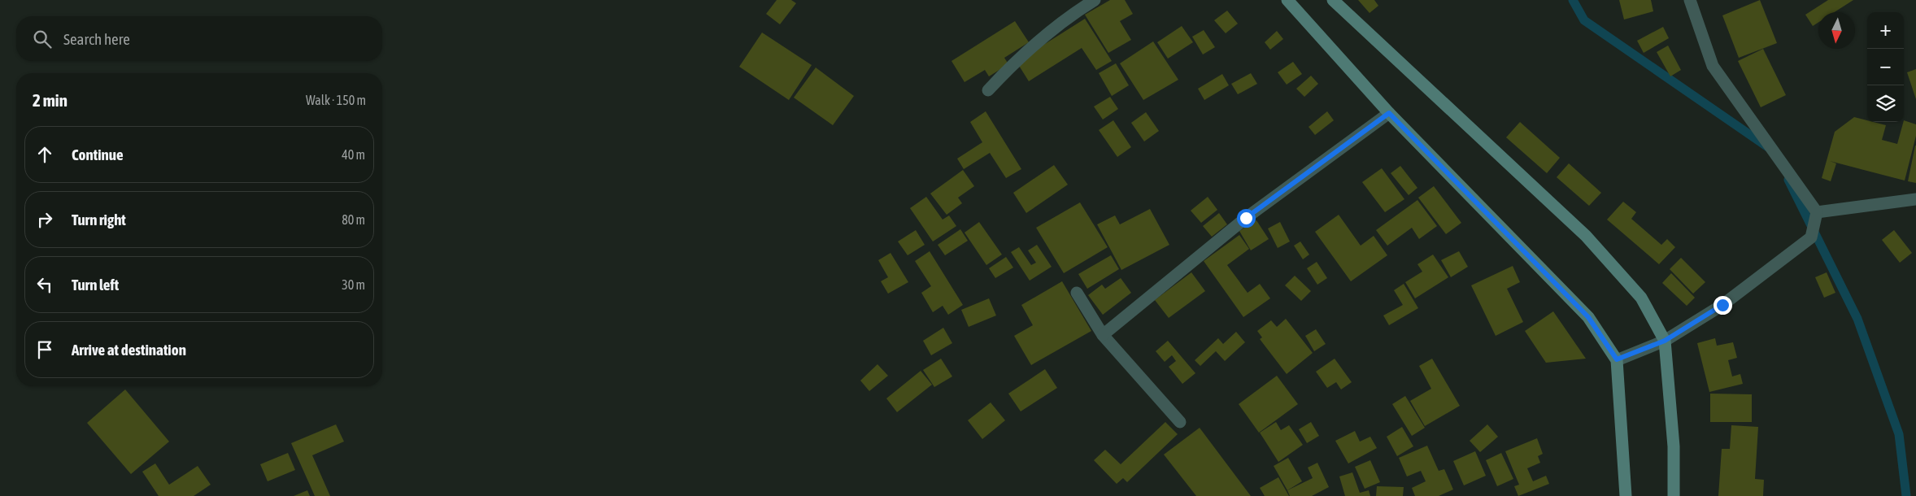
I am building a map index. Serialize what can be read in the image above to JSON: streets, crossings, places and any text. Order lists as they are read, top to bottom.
{
  "north": "bottom",
  "page": {
    "map_buttons": ["+", "−"],
    "search": "Search here",
    "heading": ["2 min", "Walk · 150 m"],
    "list": [
      ["Continue", "40 m"],
      ["Turn right", "80 m"],
      ["Turn left", "30 m"],
      "Arrive at destination"
    ]
  }
}
